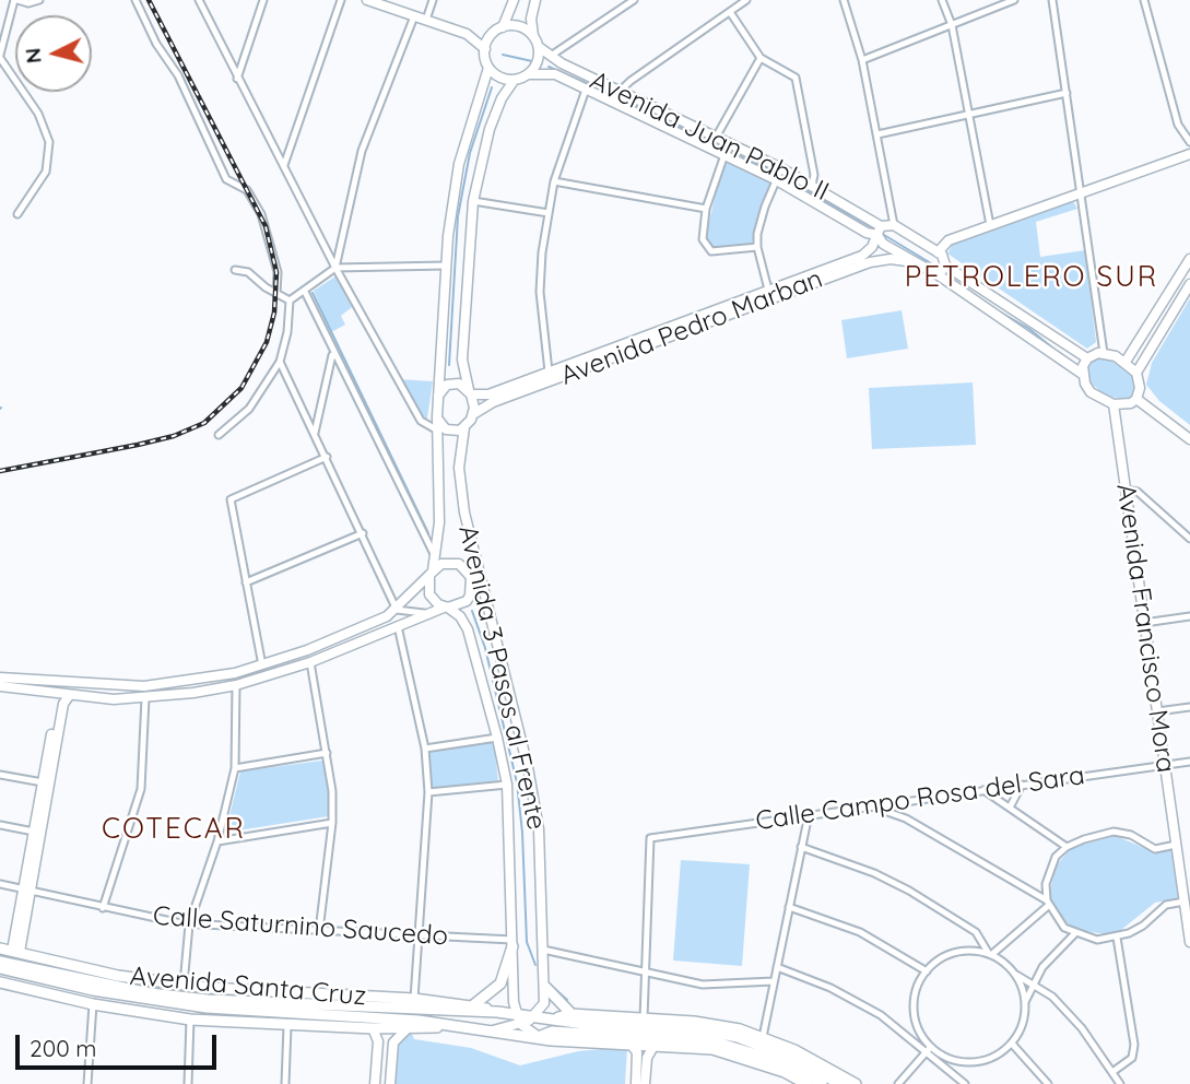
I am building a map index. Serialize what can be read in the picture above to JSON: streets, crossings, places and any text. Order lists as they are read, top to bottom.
{
  "streets": {
    "main road": ["Avenida Santa Cruz"],
    "street": [
      "Avenida Juan Pablo II",
      "Avenida Pedro Marban",
      "Avenida Francisco Mora",
      "Avenida 3 Pasos al Frente",
      "Calle Campo Rosa del Sara",
      "Calle Saturnino Saucedo"
    ]
  },
  "crossings": [
    ["Avenida Juan Pablo II", "Avenida Pedro Marban"],
    ["Avenida Pedro Marban", "Avenida 3 Pasos al Frente"],
    ["Avenida Francisco Mora", "Calle Campo Rosa del Sara"],
    ["Avenida 3 Pasos al Frente", "Calle Saturnino Saucedo"],
    ["Avenida 3 Pasos al Frente", "Avenida Santa Cruz"]
  ],
  "districts": ["PETROLERO SUR", "COTECAR"],
  "scale_bar": "200 m",
  "north": "left"
}
